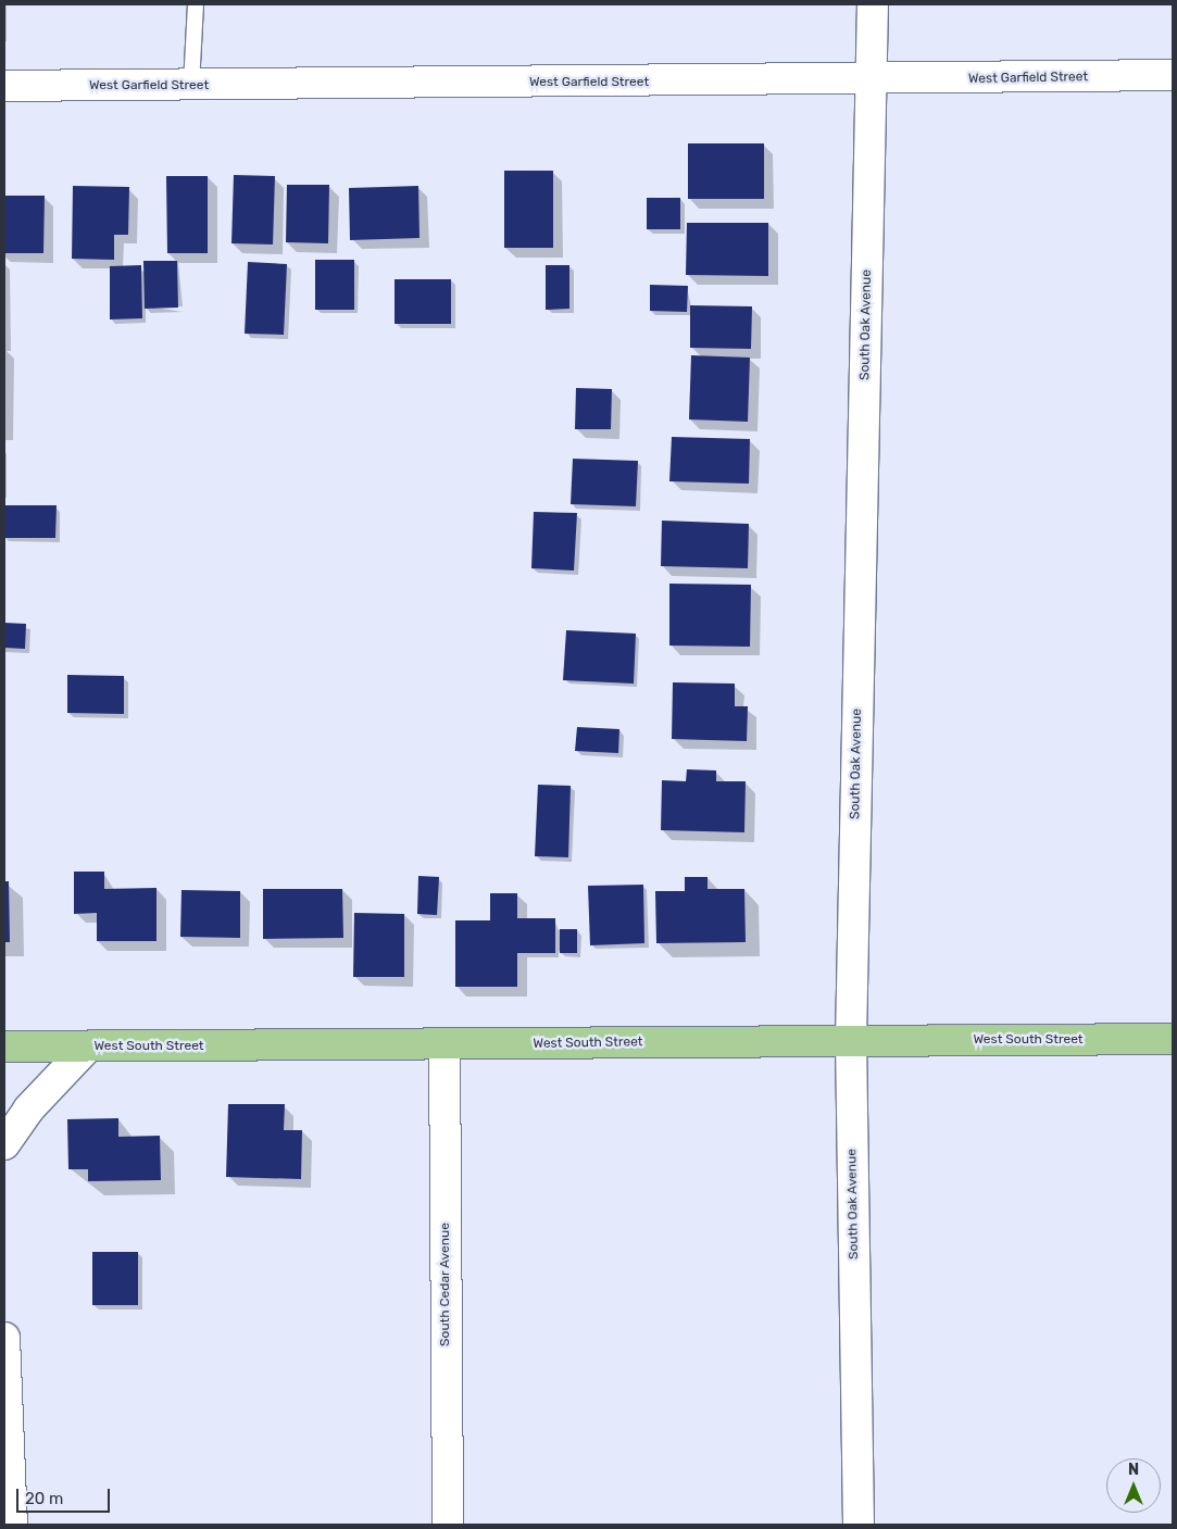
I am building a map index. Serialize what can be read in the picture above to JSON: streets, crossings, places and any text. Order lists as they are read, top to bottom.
{
  "streets": {
    "main road": ["West South Street"],
    "street": ["West Garfield Street", "South Oak Avenue", "South Cedar Avenue"]
  },
  "crossings": [
    ["West Garfield Street", "South Oak Avenue"],
    ["South Oak Avenue", "West South Street"],
    ["West South Street", "South Cedar Avenue"]
  ],
  "scale_bar": "20 m",
  "north": "top"
}
